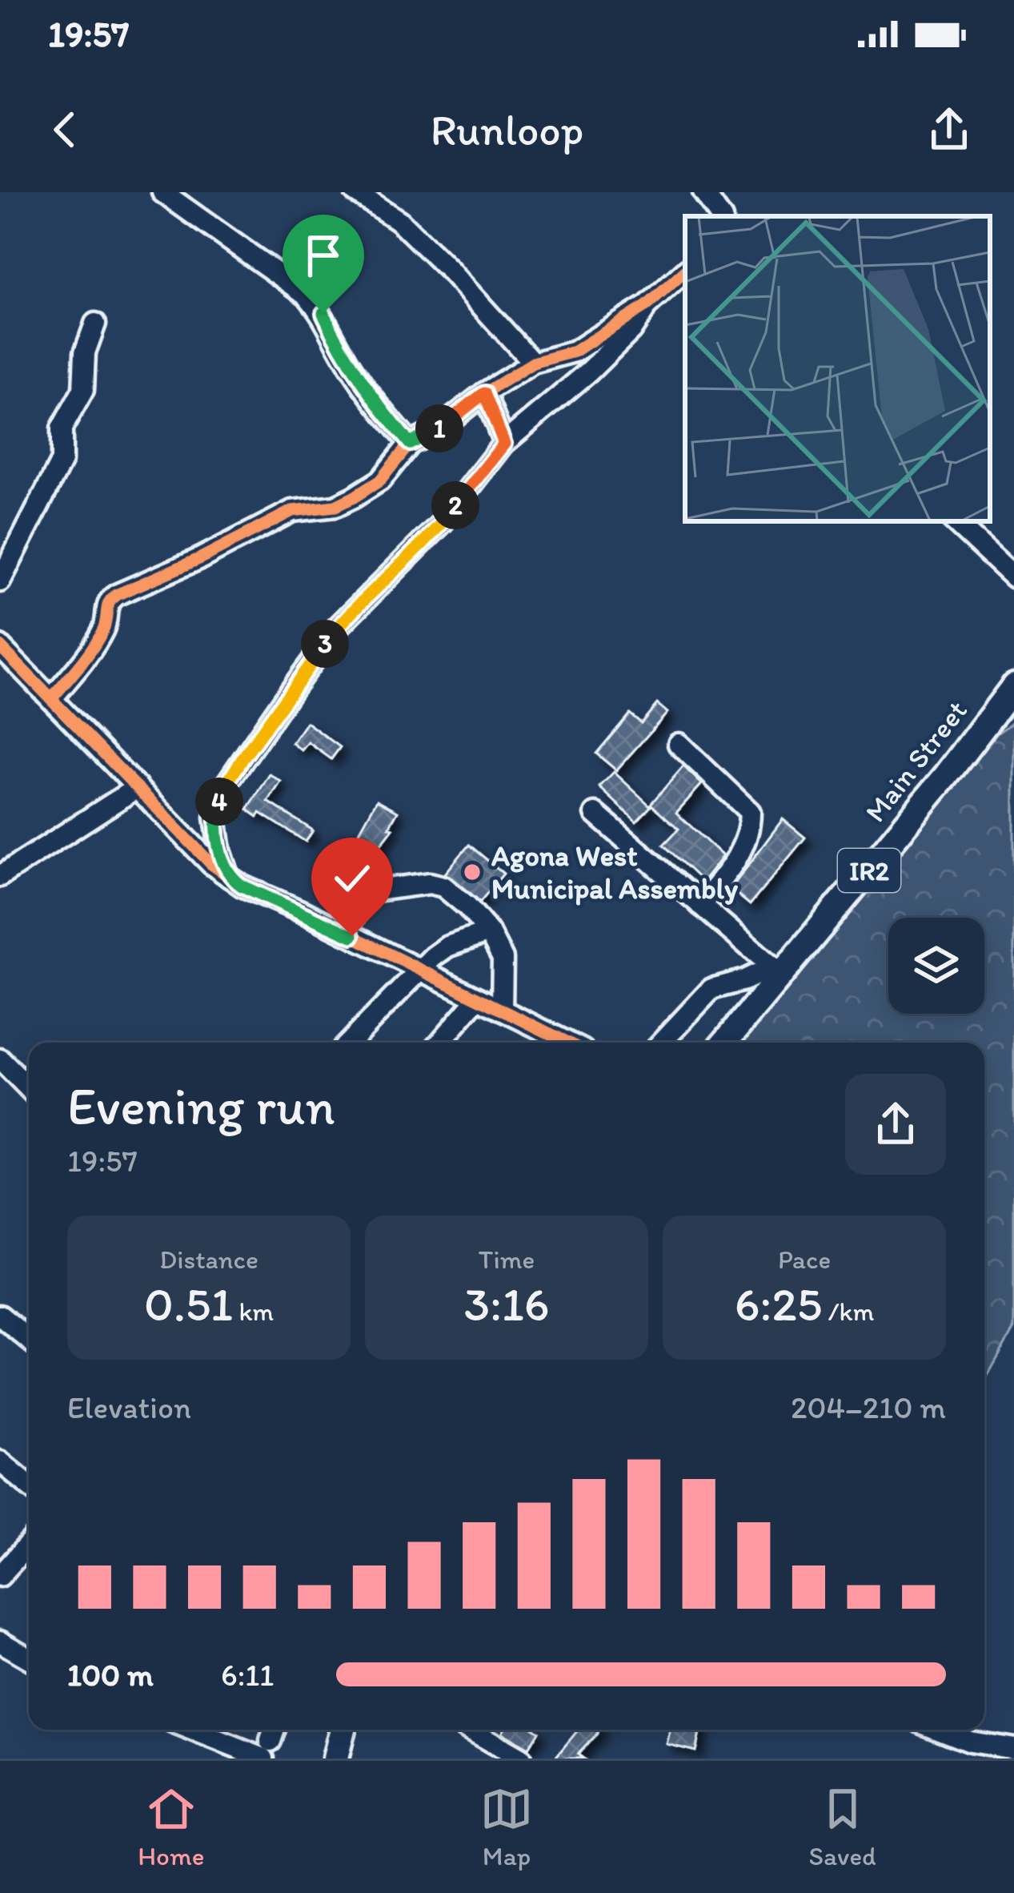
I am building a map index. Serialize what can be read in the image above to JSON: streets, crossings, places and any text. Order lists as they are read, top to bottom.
{
  "streets": {
    "main road": ["Main Street", "IR2"]
  },
  "places": ["Agona West Municipal Assembly"],
  "page": {
    "status": "19:57",
    "header": "Runloop",
    "pins": [
      "1",
      "2",
      "3",
      "4"
    ],
    "heading": ["Evening run", "19:57"],
    "stats": [
      ["Distance", "0.51 km"],
      ["Time", "3:16"],
      ["Pace", "6:25 /km"]
    ],
    "chart": ["Elevation", "204–210 m"],
    "list": [
      {
        "name": "100 m",
        "note": "6:11"
      }
    ],
    "tabs": ["Home", "Map", "Saved"]
  }
}
